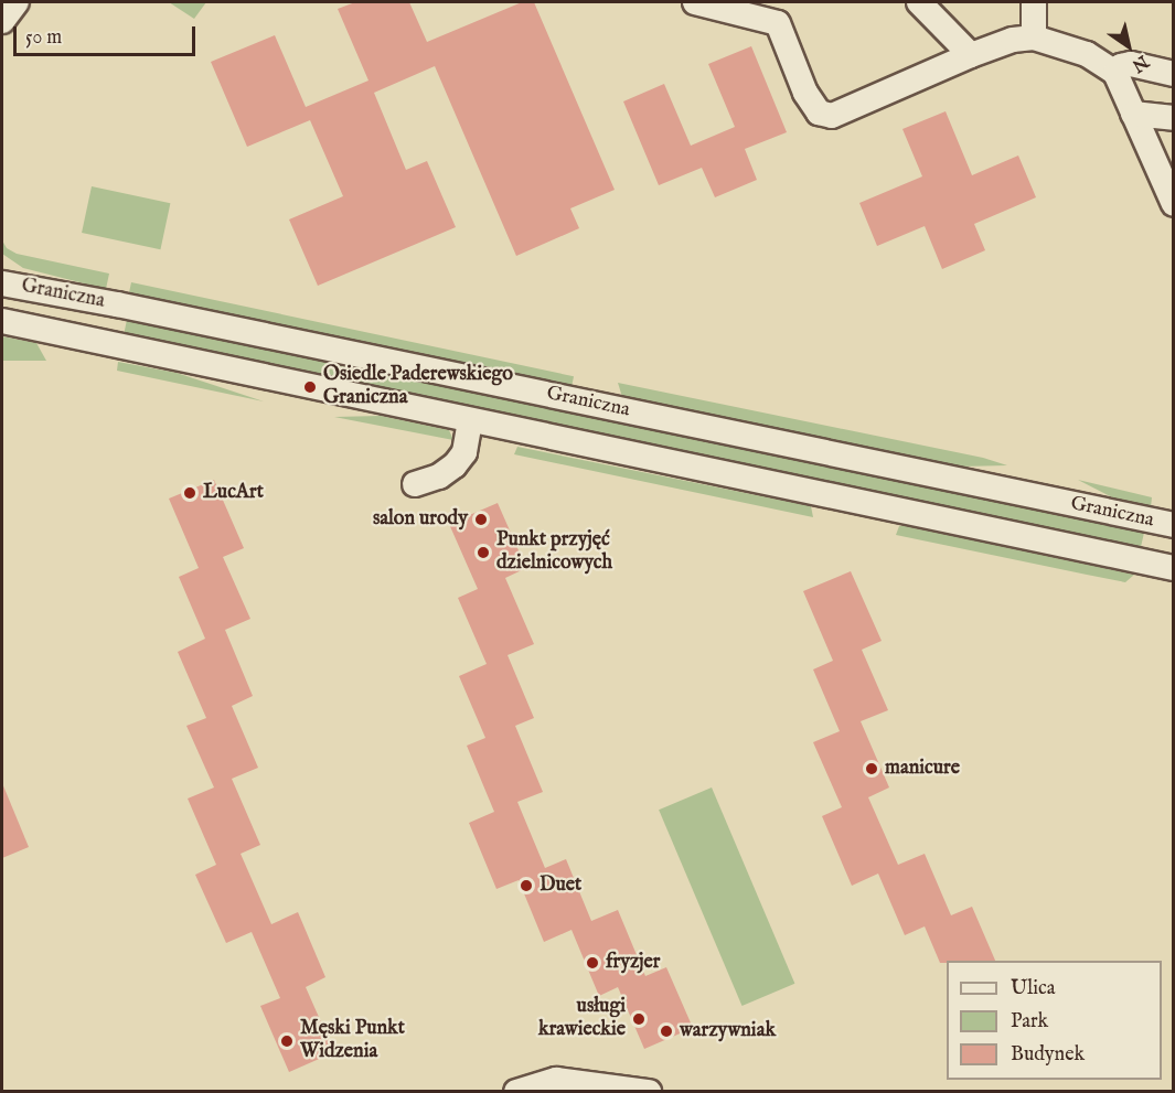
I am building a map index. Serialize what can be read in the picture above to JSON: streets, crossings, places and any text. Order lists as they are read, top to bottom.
{
  "streets": {
    "street": ["Graniczna"]
  },
  "places": [
    "Osiedle Paderewskiego Graniczna",
    "LucArt",
    "salon urody",
    "Punkt przyjęć dzielnicowych",
    "manicure",
    "Duet",
    "fryzjer",
    "usługi krawieckie",
    "warzywniak",
    "Męski Punkt Widzenia"
  ],
  "legend": ["Ulica", "Park", "Budynek"],
  "scale_bar": "50 m",
  "north": "bottom right"
}
